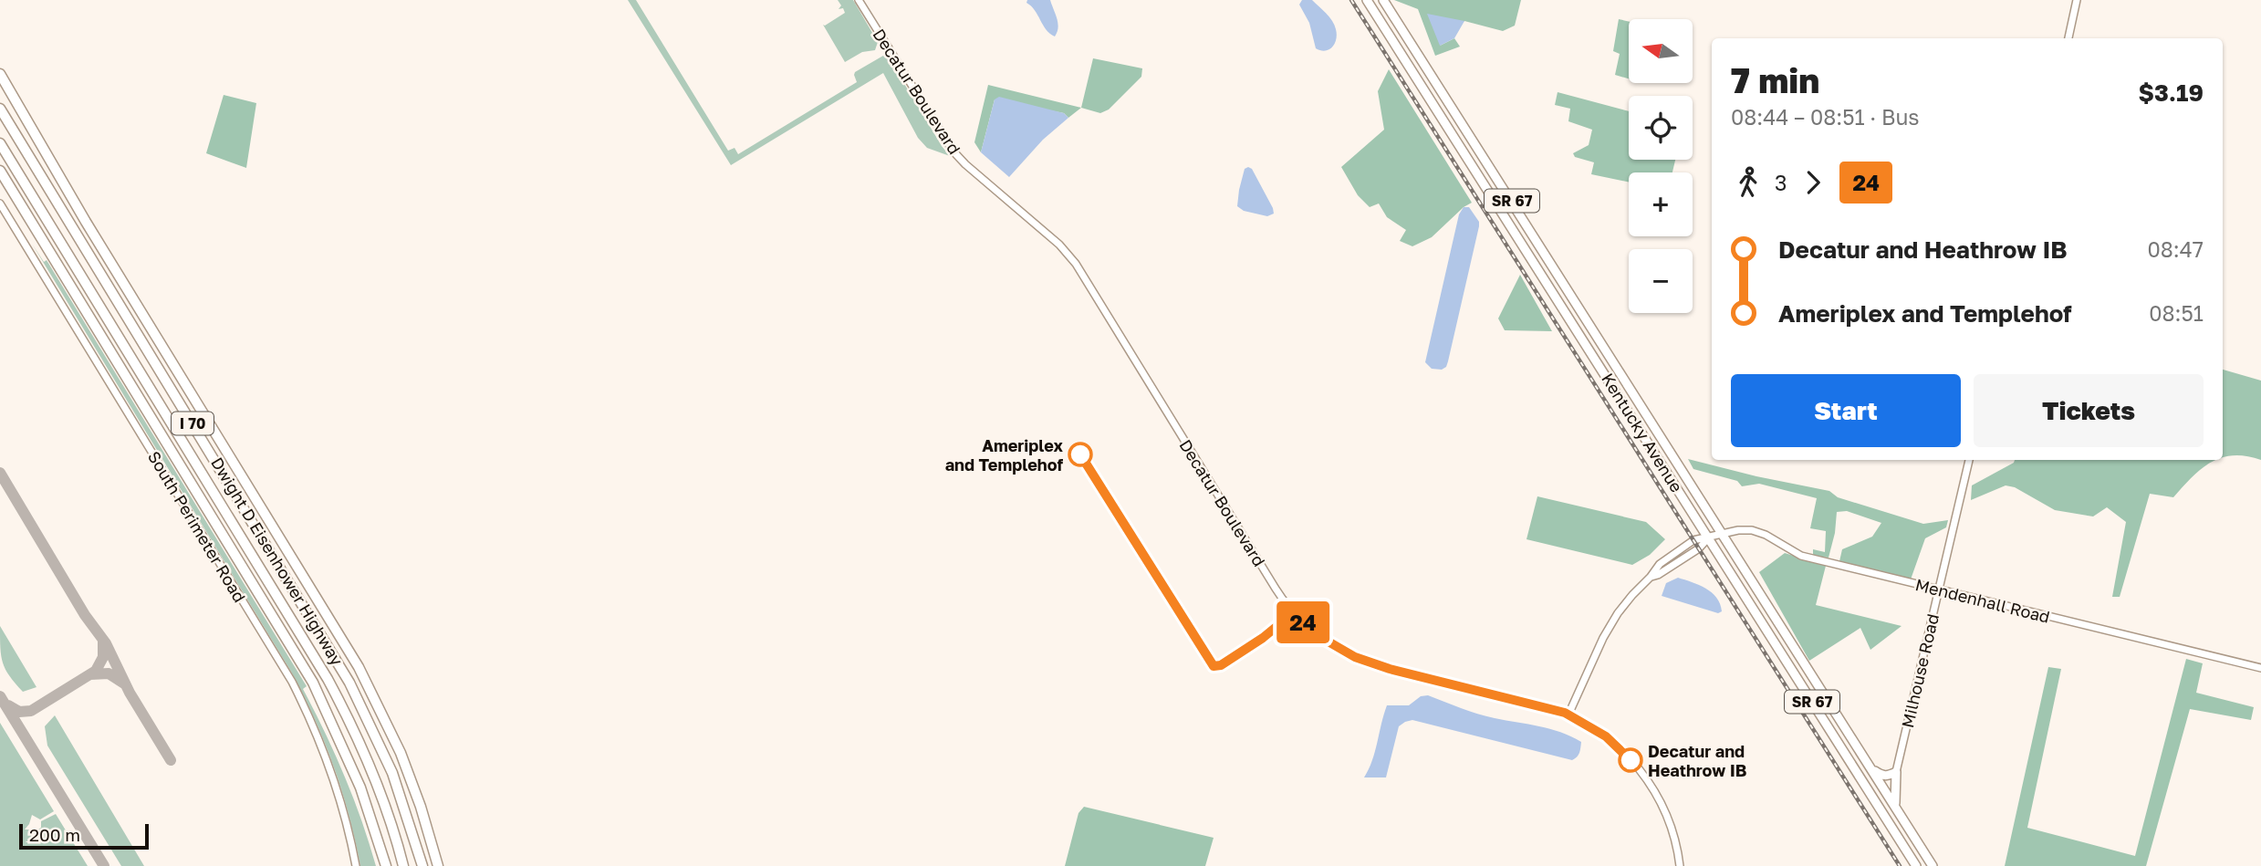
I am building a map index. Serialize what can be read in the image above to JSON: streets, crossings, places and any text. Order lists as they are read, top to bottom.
{
  "streets": {
    "highway": ["I 70", "Dwight D Eisenhower Highway"],
    "main road": ["SR 67", "Kentucky Avenue"],
    "street": [
      "Decatur Boulevard",
      "South Perimeter Road",
      "Mendenhall Road",
      "Milhouse Road"
    ]
  },
  "crossings": [
    ["Kentucky Avenue", "Mendenhall Road"],
    ["Mendenhall Road", "Milhouse Road"]
  ],
  "places": ["Ameriplex and Templehof", "Decatur and Heathrow IB"],
  "lines": ["bus line 24"],
  "scale_bar": "200 m",
  "north": "left",
  "page": {
    "on_map": "24",
    "map_buttons": ["+", "−"],
    "heading": ["7 min", "08:44 – 08:51 · Bus", "$3.19"],
    "legs": ["3", "24"],
    "list": [
      {
        "name": "Decatur and Heathrow IB",
        "value": "08:47"
      },
      {
        "name": "Ameriplex and Templehof",
        "value": "08:51"
      }
    ],
    "buttons": ["Start", "Tickets"],
    "scale": "200 m"
  }
}
